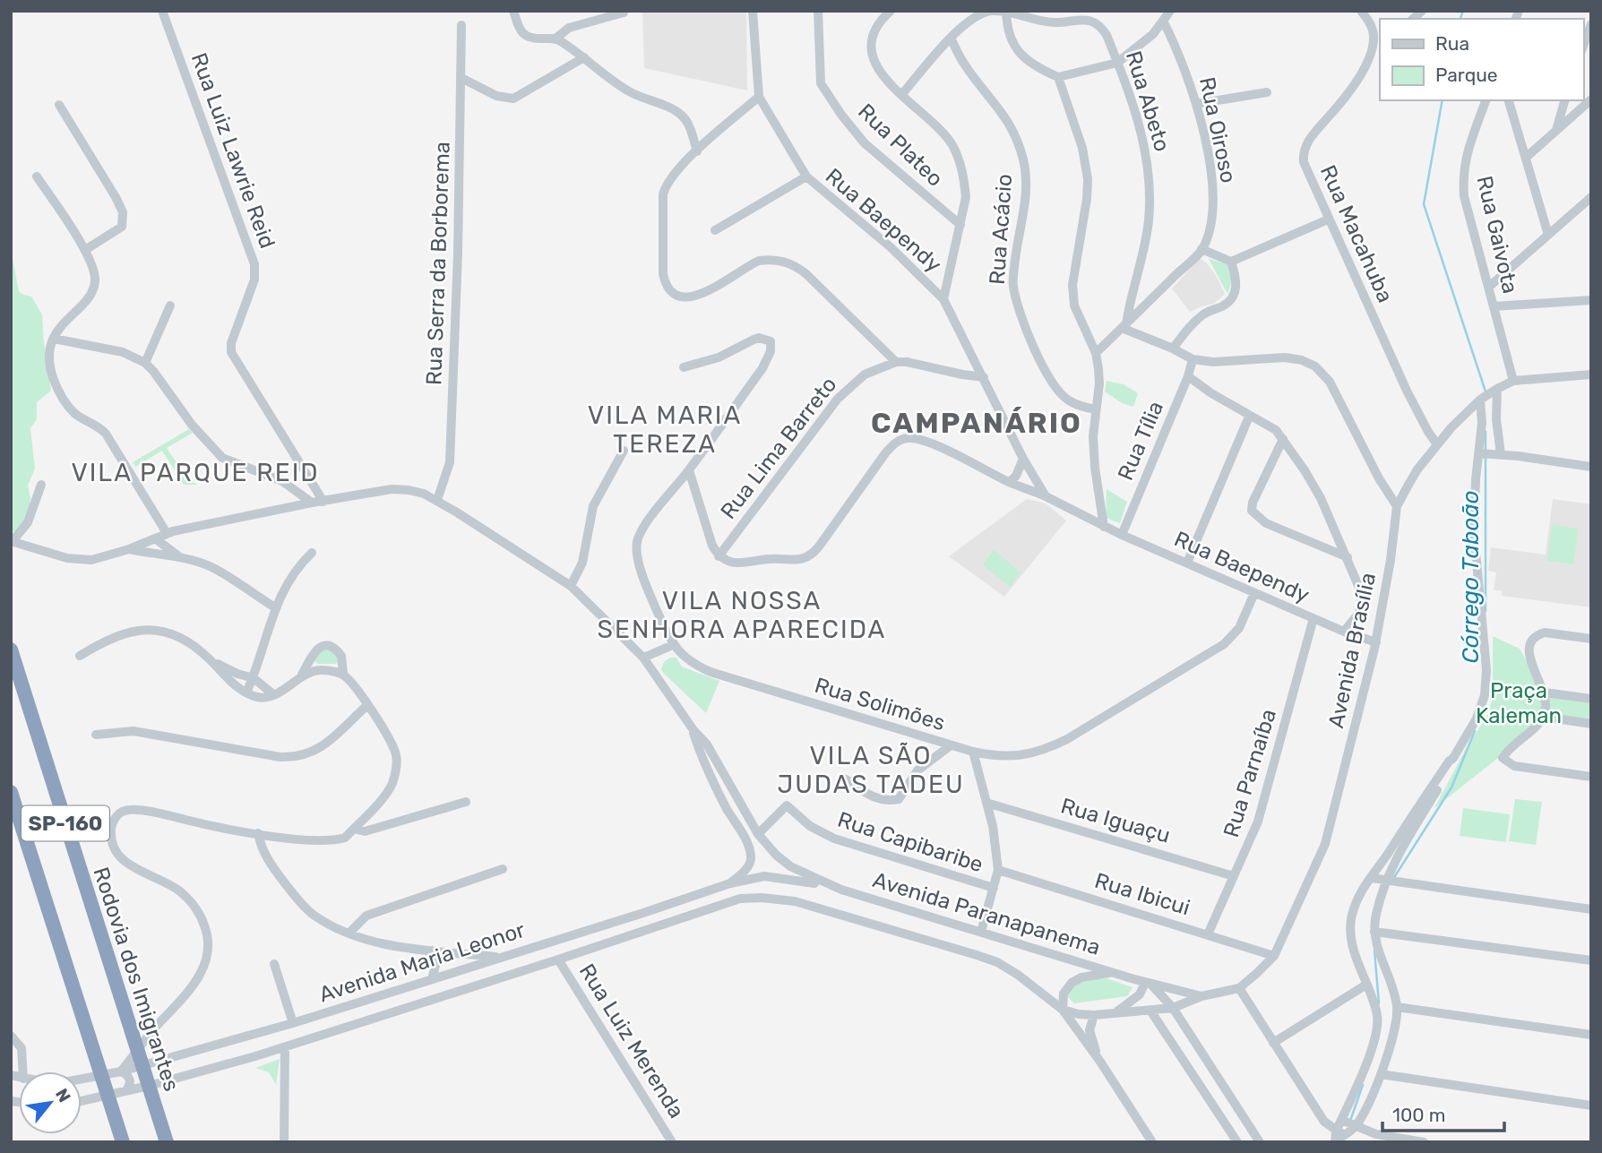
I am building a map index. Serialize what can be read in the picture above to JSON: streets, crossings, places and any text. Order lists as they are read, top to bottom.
{
  "streets": {
    "highway": ["SP-160", "Rodovia dos Imigrantes"],
    "street": [
      "Rua Abeto",
      "Rua Oiroso",
      "Rua Plateo",
      "Rua Luiz Lawrie Reid",
      "Rua Baependy",
      "Rua Acácio",
      "Rua Macahuba",
      "Rua Gaivota",
      "Rua Serra da Borborema",
      "Rua Tília",
      "Rua Lima Barreto",
      "Avenida Brasília",
      "Rua Solimões",
      "Rua Parnaíba",
      "Rua Iguaçu",
      "Rua Capibaribe",
      "Rua Ibicui",
      "Avenida Paranapanema",
      "Avenida Maria Leonor",
      "Rua Luiz Merenda"
    ]
  },
  "crossings": [
    ["Rua Luiz Lawrie Reid", "Avenida Paranapanema"],
    ["Rua Baependy", "Rua Tília"],
    ["Rua Baependy", "Rua Lima Barreto"],
    ["Rua Baependy", "Avenida Brasília"],
    ["Rua Baependy", "Rua Solimões"],
    ["Rua Baependy", "Rua Parnaíba"],
    ["Rua Macahuba", "Avenida Brasília"],
    ["Rua Gaivota", "Avenida Brasília"],
    ["Rua Serra da Borborema", "Avenida Paranapanema"],
    ["Avenida Brasília", "Rua Ibicui"],
    ["Rua Parnaíba", "Rua Iguaçu"],
    ["Rua Parnaíba", "Rua Ibicui"],
    ["Rua Capibaribe", "Avenida Paranapanema"],
    ["Avenida Paranapanema", "Avenida Maria Leonor"],
    ["Avenida Maria Leonor", "Rua Luiz Merenda"]
  ],
  "districts": [
    "VILA MARIA TEREZA",
    "CAMPANÁRIO",
    "VILA PARQUE REID",
    "VILA NOSSA SENHORA APARECIDA",
    "VILA SÃO JUDAS TADEU"
  ],
  "water": ["Córrego Taboão"],
  "parks": ["Praça Kaleman"],
  "legend": ["Rua", "Parque"],
  "scale_bar": "100 m",
  "north": "top right"
}
